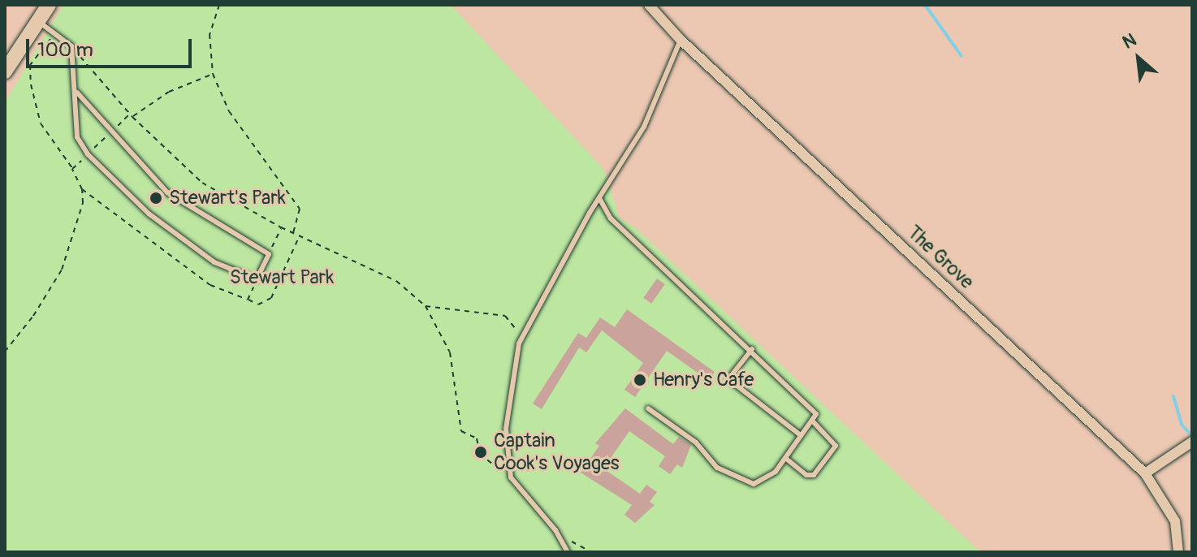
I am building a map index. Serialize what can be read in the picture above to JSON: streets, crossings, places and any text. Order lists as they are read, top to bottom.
{
  "streets": {
    "street": ["The Grove"]
  },
  "parks": ["Stewart Park"],
  "places": ["Stewart's Park", "Henry's Cafe", "Captain Cook's Voyages"],
  "scale_bar": "100 m",
  "north": "top left"
}
